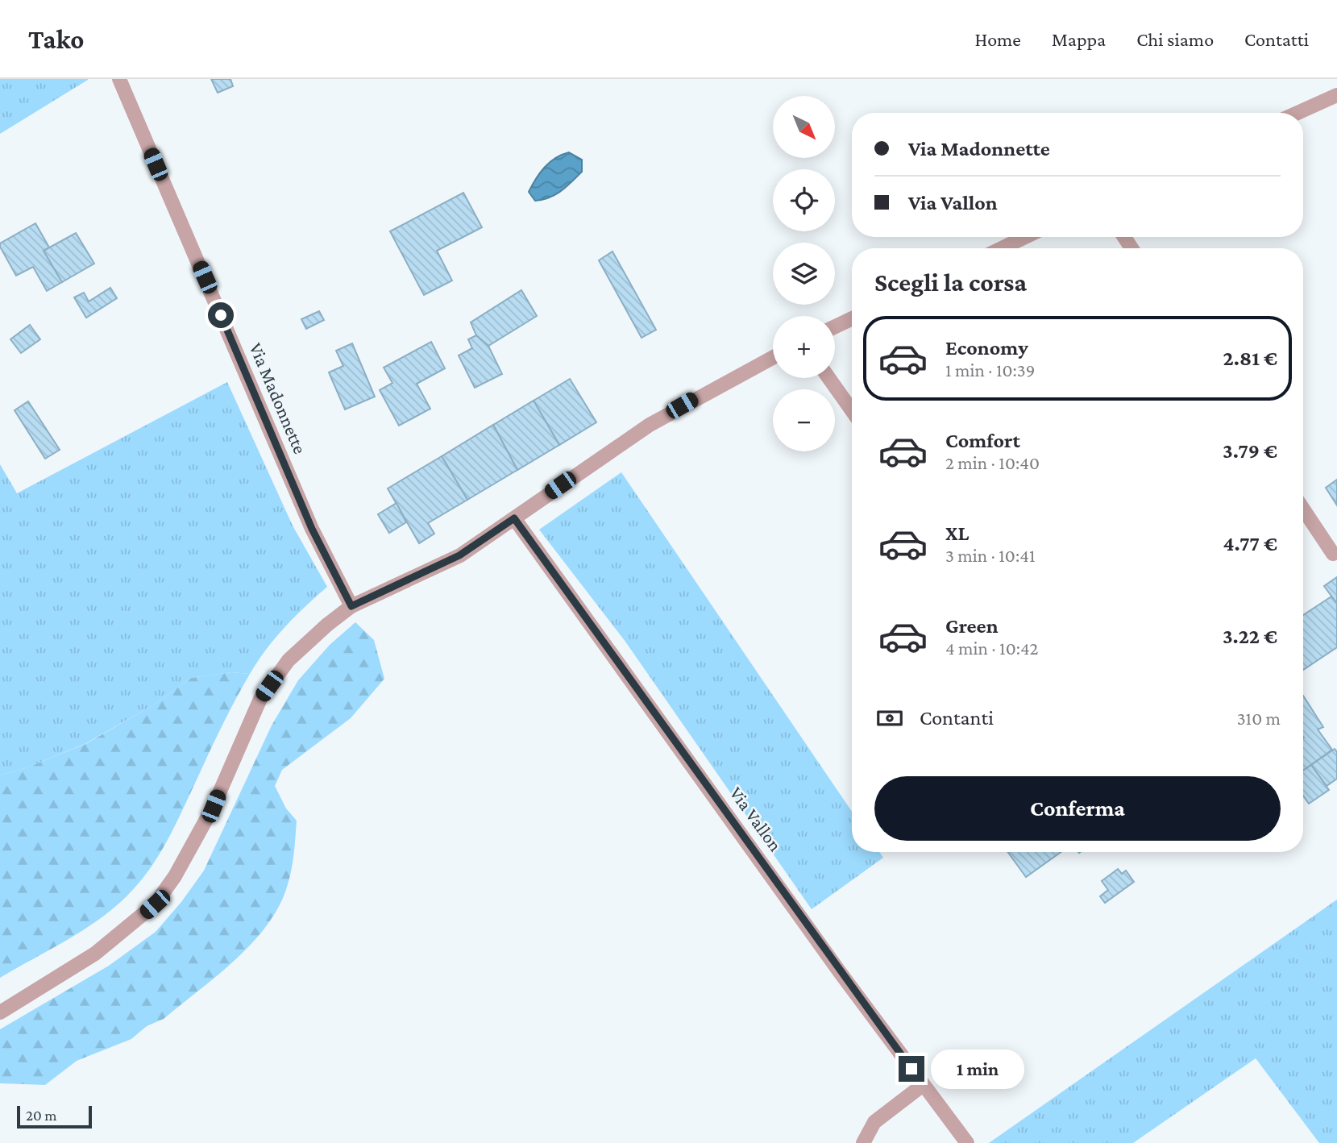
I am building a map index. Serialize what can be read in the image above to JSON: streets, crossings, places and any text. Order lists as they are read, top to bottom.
{
  "streets": {
    "street": ["Via Madonnette", "Via Vallon"]
  },
  "scale_bar": "20 m",
  "north": "bottom right",
  "page": {
    "header": "Tako",
    "nav": [
      "Home",
      "Mappa",
      "Chi siamo",
      "Contatti"
    ],
    "map_buttons": ["+", "−"],
    "banner": ["Via Madonnette", "Via Vallon"],
    "heading": "Scegli la corsa",
    "list": [
      {
        "name": "Economy",
        "note": "1 min · 10:39",
        "value": "2.81 €"
      },
      {
        "name": "Comfort",
        "note": "2 min · 10:40",
        "value": "3.79 €"
      },
      {
        "name": "XL",
        "note": "3 min · 10:41",
        "value": "4.77 €"
      },
      {
        "name": "Green",
        "note": "4 min · 10:42",
        "value": "3.22 €"
      }
    ],
    "pay": ["Contanti", "310 m"],
    "buttons": "Conferma",
    "bubble": "1 min",
    "scale": "20 m"
  }
}
